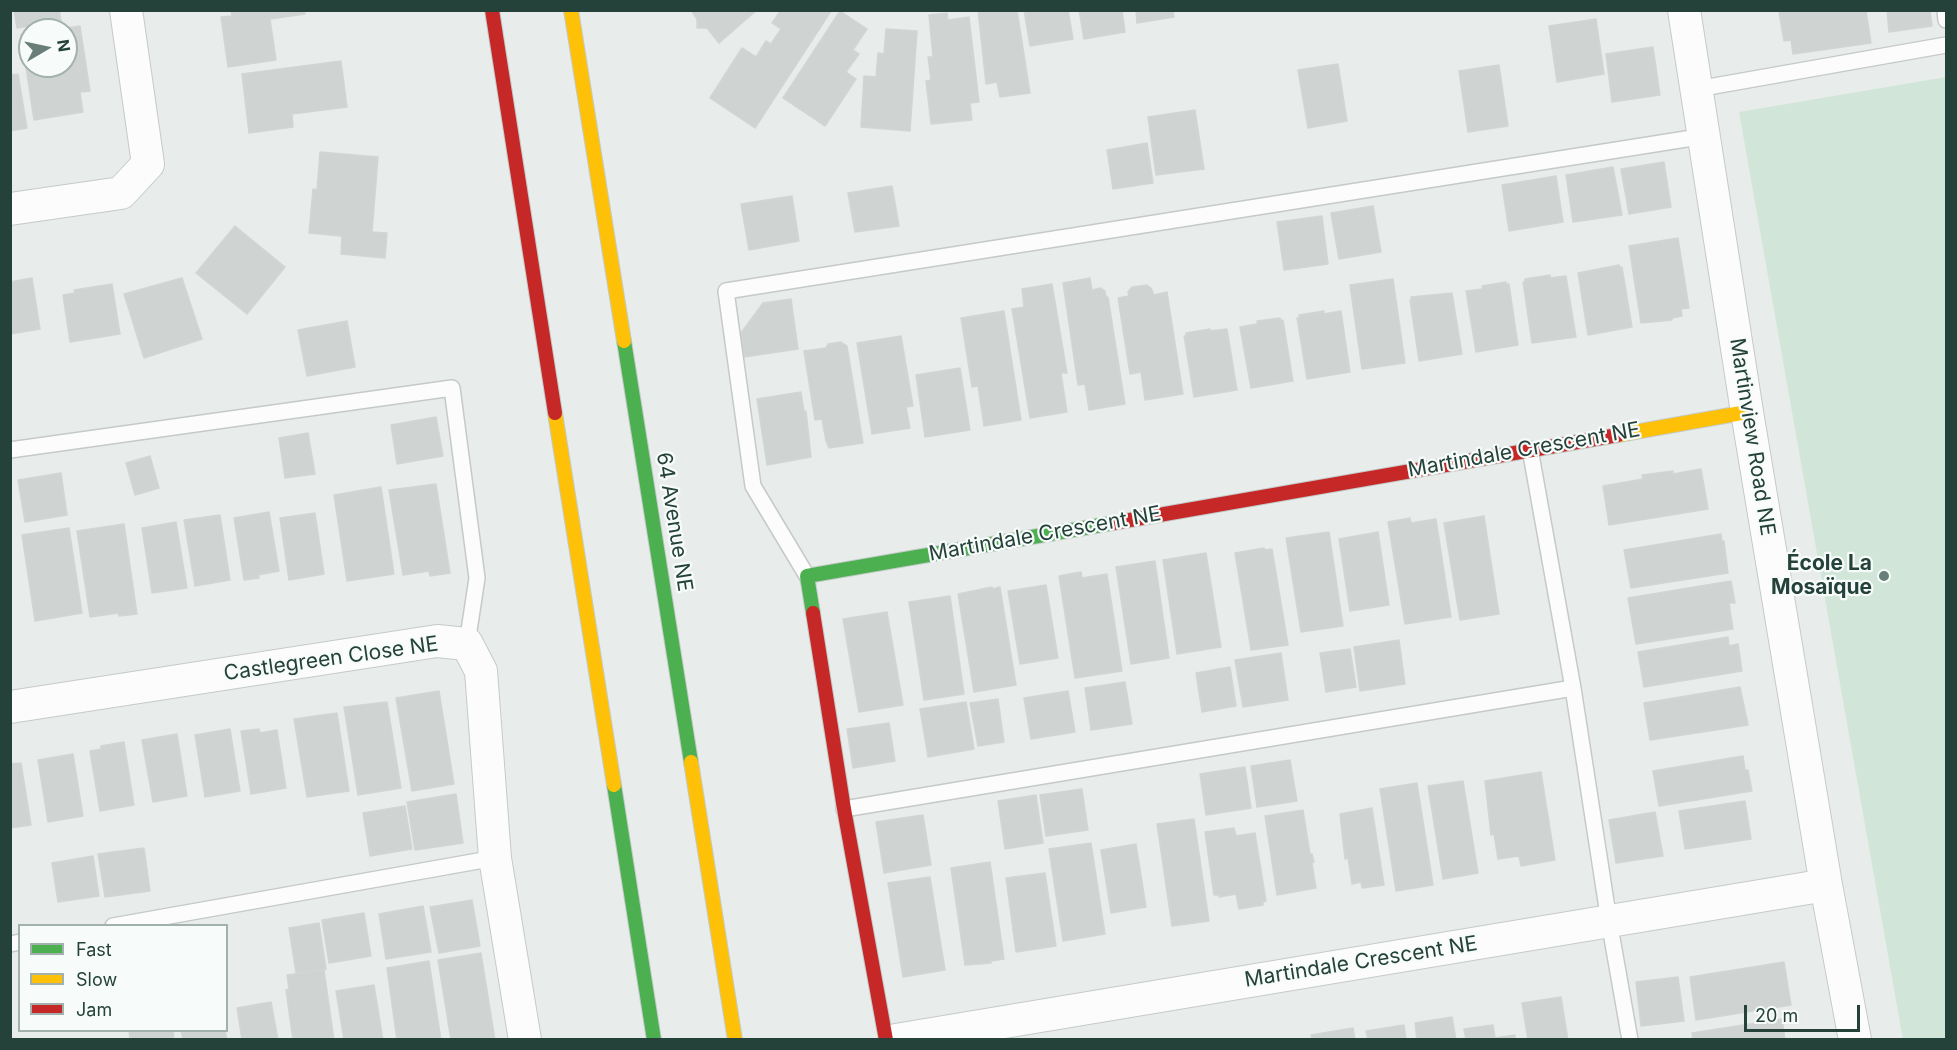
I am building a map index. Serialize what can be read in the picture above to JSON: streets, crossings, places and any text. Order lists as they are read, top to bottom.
{
  "streets": {
    "main road": ["Martindale Crescent NE", "64 Avenue NE"],
    "street": ["Martinview Road NE", "Castlegreen Close NE"]
  },
  "crossings": [
    ["Martinview Road NE", "Martindale Crescent NE"]
  ],
  "places": ["École La Mosaïque"],
  "legend": ["Fast", "Slow", "Jam"],
  "scale_bar": "20 m",
  "north": "right"
}
